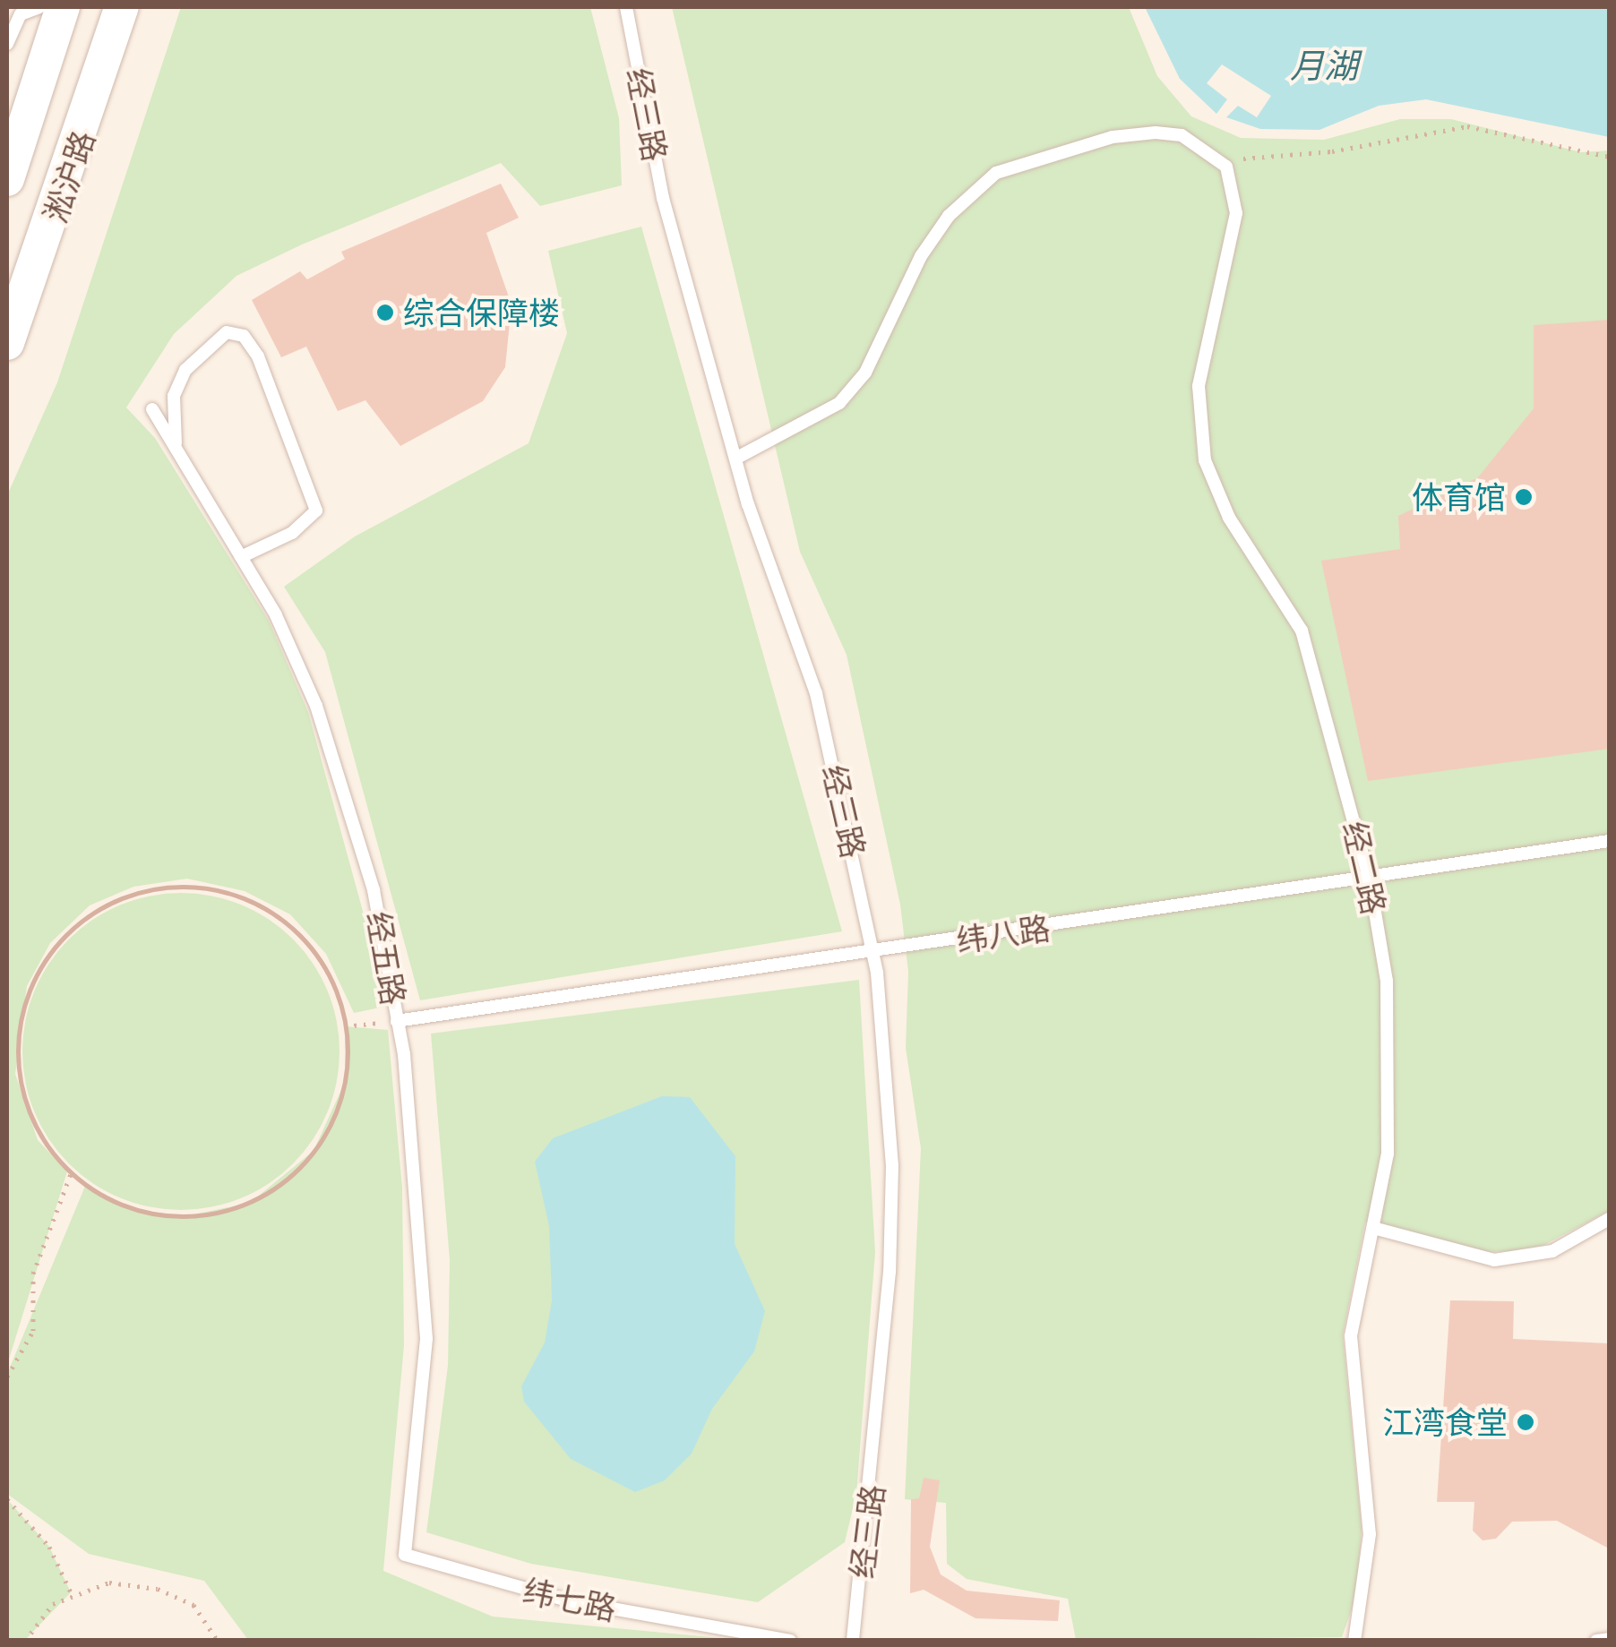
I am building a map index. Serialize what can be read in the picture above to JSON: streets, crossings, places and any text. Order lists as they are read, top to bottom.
{
  "streets": {
    "main road": ["淞沪路"],
    "lane": [
      "经三路",
      "经二路",
      "纬八路",
      "经五路",
      "纬七路"
    ]
  },
  "crossings": [
    ["经三路", "纬八路"],
    ["经二路", "纬八路"],
    ["纬八路", "经五路"],
    ["经五路", "纬七路"]
  ],
  "water": ["月湖"],
  "places": ["综合保障楼", "体育馆", "江湾食堂"]
}
